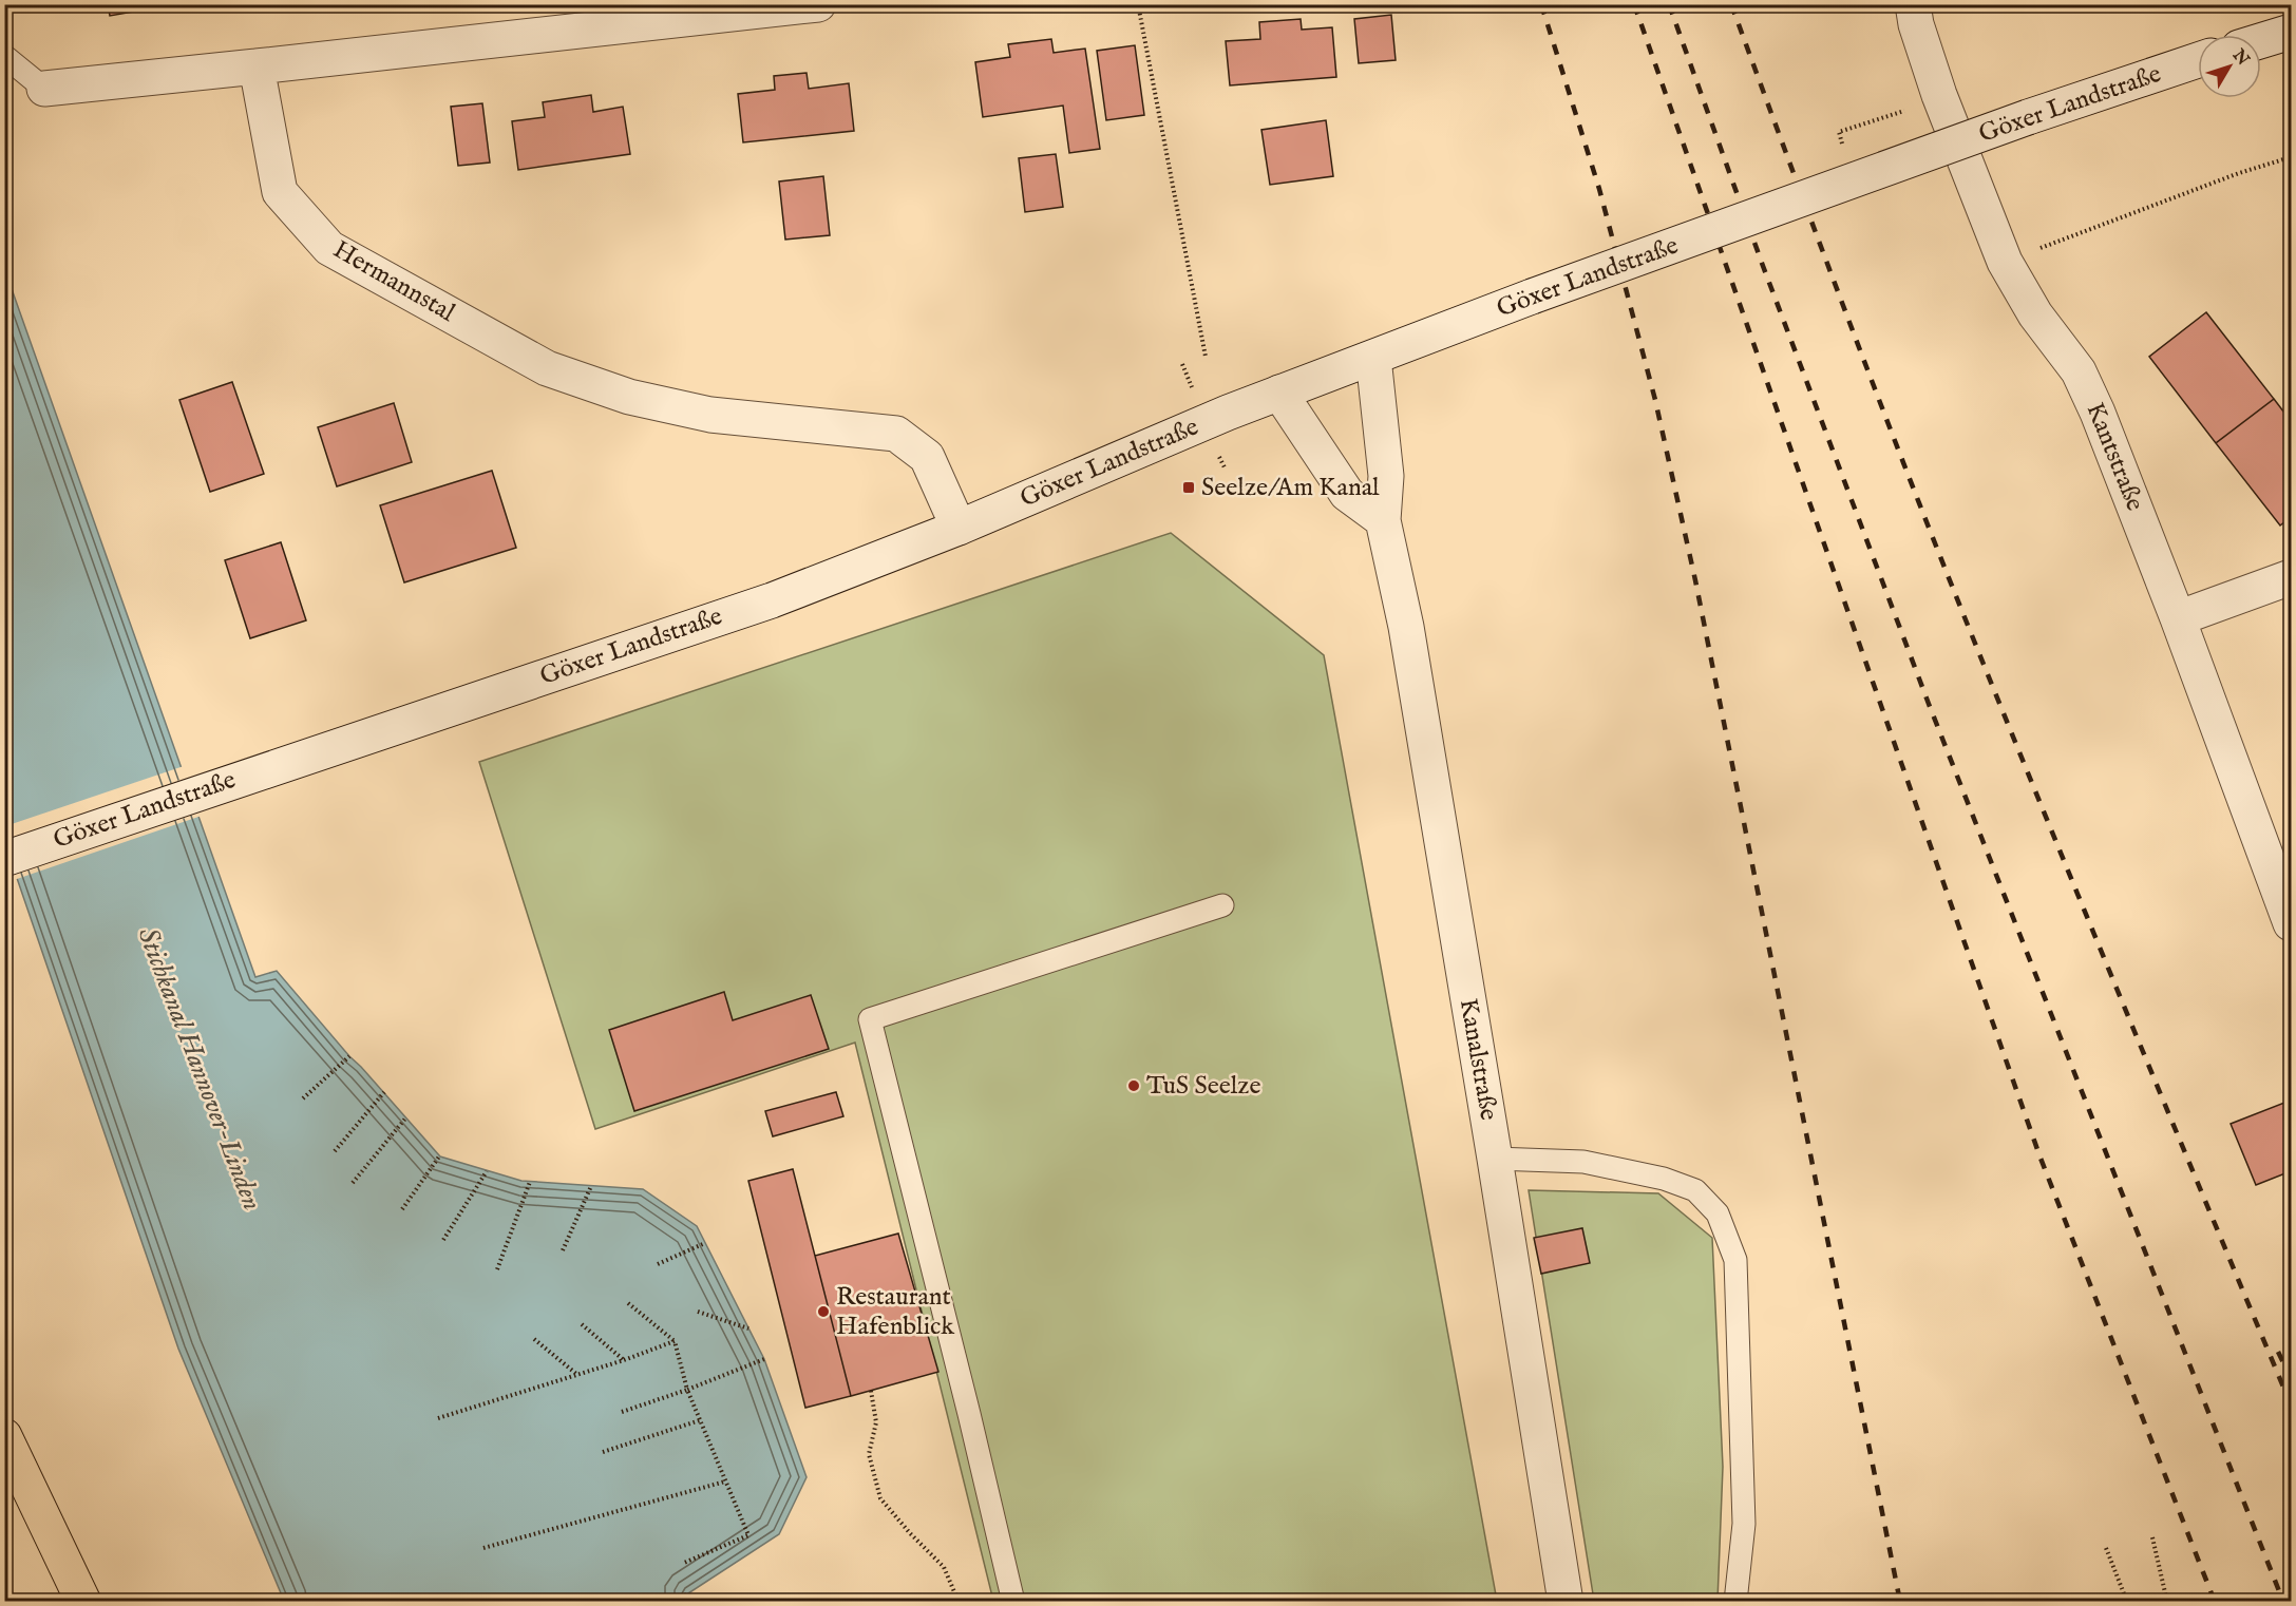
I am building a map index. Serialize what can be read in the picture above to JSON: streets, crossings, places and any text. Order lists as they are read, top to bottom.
{
  "streets": {
    "street": [
      "Göxer Landstraße",
      "Hermannstal",
      "Kantstraße",
      "Kanalstraße"
    ]
  },
  "crossings": [
    ["Göxer Landstraße", "Hermannstal"],
    ["Göxer Landstraße", "Kanalstraße"]
  ],
  "water": ["Stichkanal Hannover-Linden"],
  "places": {
    "transit": ["Seelze/Am Kanal"],
    "other": ["TuS Seelze", "Restaurant Hafenblick"]
  },
  "north": "top right"
}
